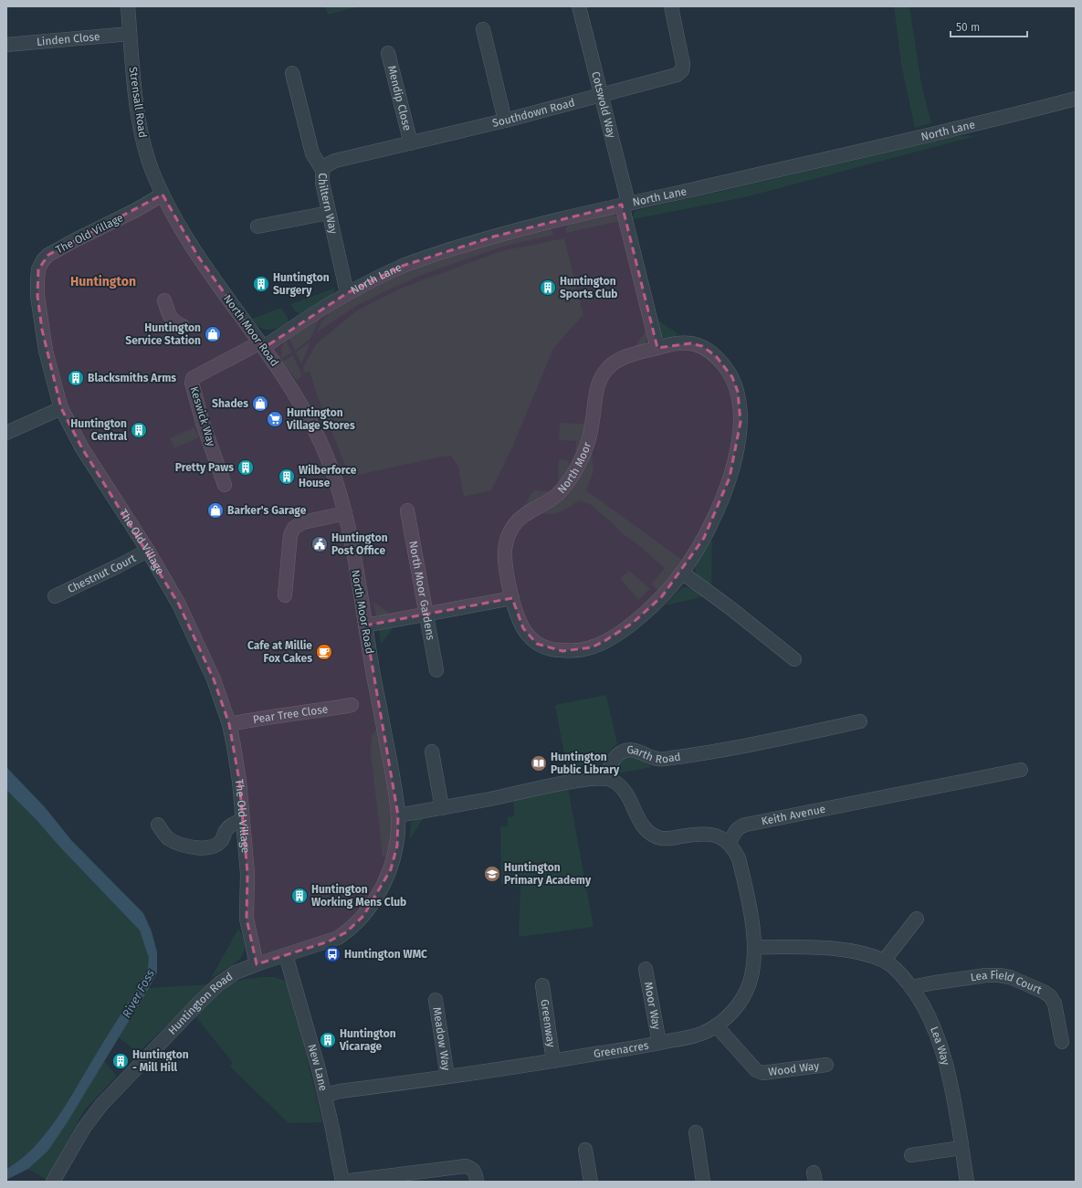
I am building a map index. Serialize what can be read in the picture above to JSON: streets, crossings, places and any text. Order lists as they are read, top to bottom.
{
  "streets": {
    "street": [
      "Linden Close",
      "Mendip Close",
      "Strensall Road",
      "Cotswold Way",
      "Southdown Road",
      "North Lane",
      "Chiltern Way",
      "The Old Village",
      "North Moor Road",
      "Keswick Way",
      "North Moor",
      "Chestnut Court",
      "North Moor Gardens",
      "Pear Tree Close",
      "Garth Road",
      "Keith Avenue",
      "Lea Field Court",
      "Huntington Road",
      "Moor Way",
      "Greenway",
      "Meadow Way",
      "Lea Way",
      "Greenacres",
      "New Lane",
      "Wood Way"
    ]
  },
  "crossings": [
    ["Linden Close", "Strensall Road"],
    ["Mendip Close", "Southdown Road"],
    ["Strensall Road", "The Old Village"],
    ["Strensall Road", "North Moor Road"],
    ["Cotswold Way", "Southdown Road"],
    ["Cotswold Way", "North Lane"],
    ["Southdown Road", "Chiltern Way"],
    ["North Lane", "Chiltern Way"],
    ["North Lane", "North Moor Road"],
    ["North Lane", "Keswick Way"],
    ["The Old Village", "North Moor Road"],
    ["The Old Village", "Chestnut Court"],
    ["The Old Village", "Pear Tree Close"],
    ["The Old Village", "Huntington Road"],
    ["North Moor Road", "Keswick Way"],
    ["North Moor Road", "Huntington Road"],
    ["North Moor Road", "New Lane"],
    ["Keith Avenue", "Greenacres"],
    ["Lea Field Court", "Lea Way"],
    ["Huntington Road", "New Lane"],
    ["Moor Way", "Greenacres"],
    ["Greenway", "Greenacres"],
    ["Meadow Way", "Greenacres"],
    ["Lea Way", "Greenacres"],
    ["Greenacres", "New Lane"],
    ["Greenacres", "Wood Way"]
  ],
  "districts": ["Huntington"],
  "water": ["River Foss"],
  "places": {
    "building": [
      "Huntington Surgery",
      "Huntington Sports Club",
      "Blacksmiths Arms",
      "Huntington Central",
      "Pretty Paws",
      "Wilberforce House",
      "Huntington Working Mens Club",
      "Huntington Vicarage",
      "Huntington - Mill Hill"
    ],
    "shop": ["Huntington Service Station", "Shades", "Barker's Garage"],
    "supermarket": ["Huntington Village Stores"],
    "public building": ["Huntington Post Office"],
    "cafe": ["Cafe at Millie Fox Cakes"],
    "library": ["Huntington Public Library"],
    "school or university": ["Huntington Primary Academy"],
    "bus stop": ["Huntington WMC"]
  },
  "scale_bar": "50 m"
}
